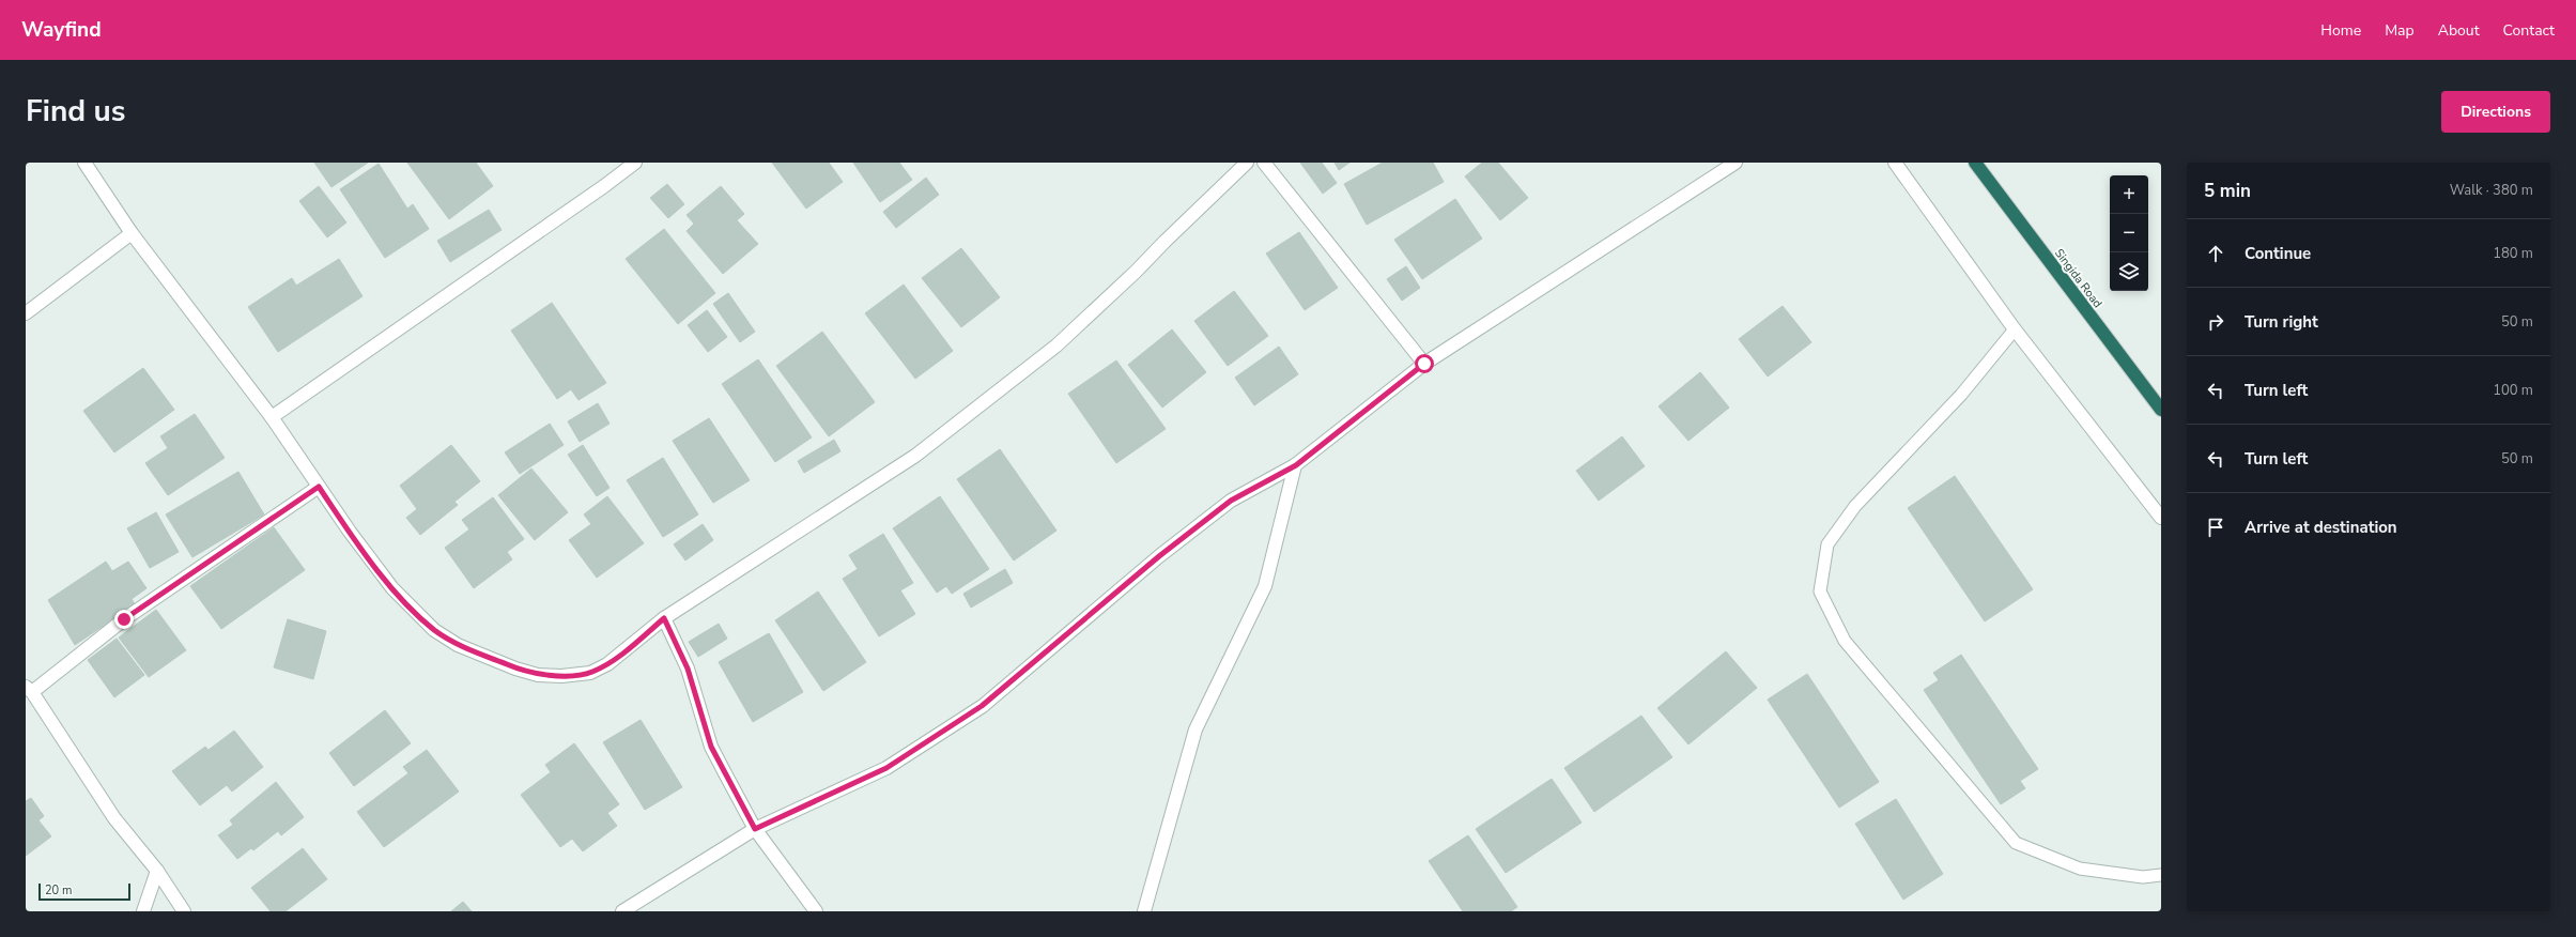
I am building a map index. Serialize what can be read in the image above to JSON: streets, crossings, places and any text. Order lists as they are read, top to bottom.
{
  "streets": {
    "highway": ["Singida Road"]
  },
  "scale_bar": "20 m",
  "page": {
    "header": "Wayfind",
    "nav": [
      "Home",
      "Map",
      "About",
      "Contact"
    ],
    "title": "Find us",
    "buttons": "Directions",
    "heading": ["5 min", "Walk · 380 m"],
    "map_buttons": ["+", "−"],
    "list": [
      ["Continue", "180 m"],
      ["Turn right", "50 m"],
      ["Turn left", "100 m"],
      ["Turn left", "50 m"],
      "Arrive at destination"
    ],
    "scale": "20 m"
  }
}
